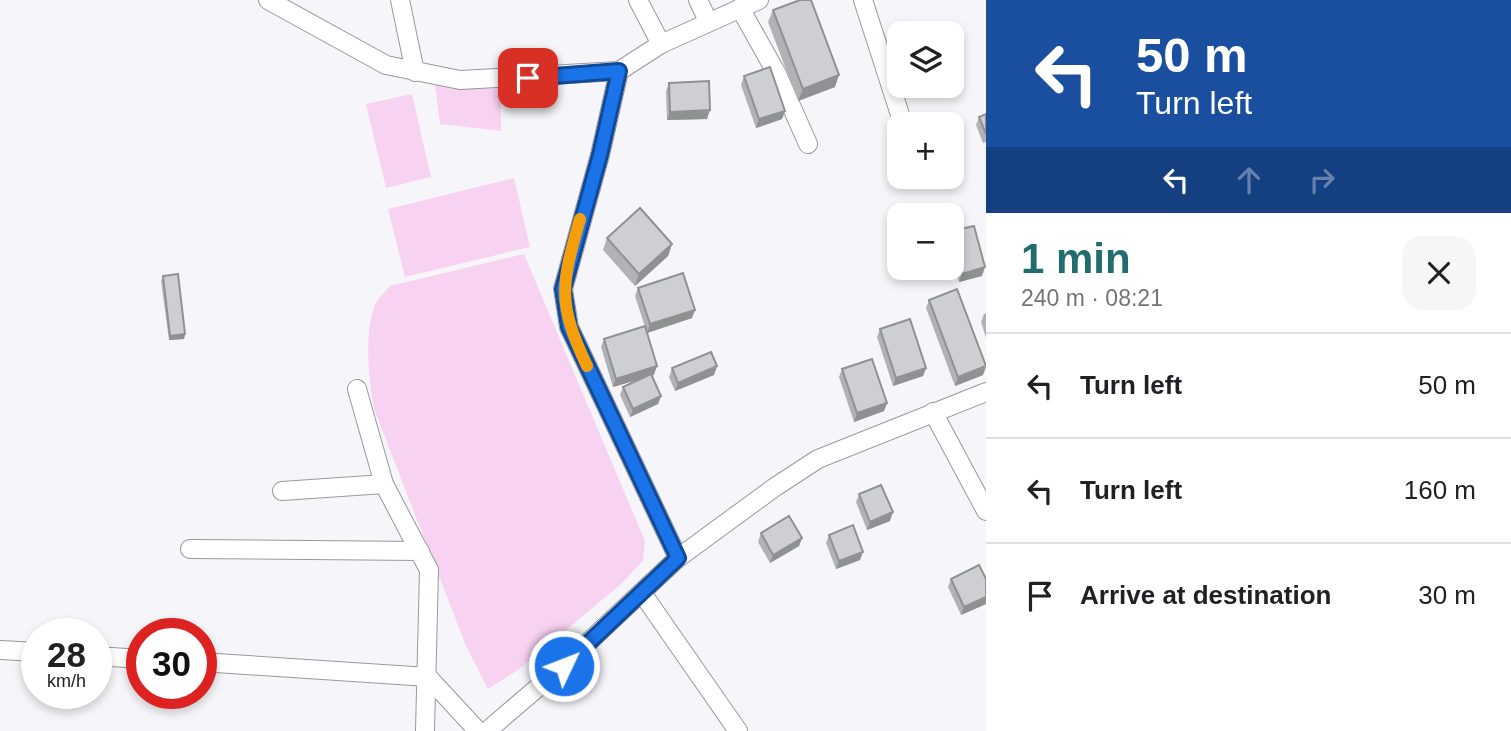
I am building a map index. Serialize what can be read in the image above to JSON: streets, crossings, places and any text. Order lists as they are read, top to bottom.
{
  "page": {
    "turn": ["50 m", "Turn left"],
    "map_buttons": ["+", "−"],
    "heading": ["1 min", "240 m · 08:21"],
    "list": [
      {
        "name": "Turn left",
        "value": "50 m"
      },
      {
        "name": "Turn left",
        "value": "160 m"
      },
      {
        "name": "Arrive at destination",
        "value": "30 m"
      }
    ],
    "speed": "28 km/h",
    "limit": "30"
  }
}
